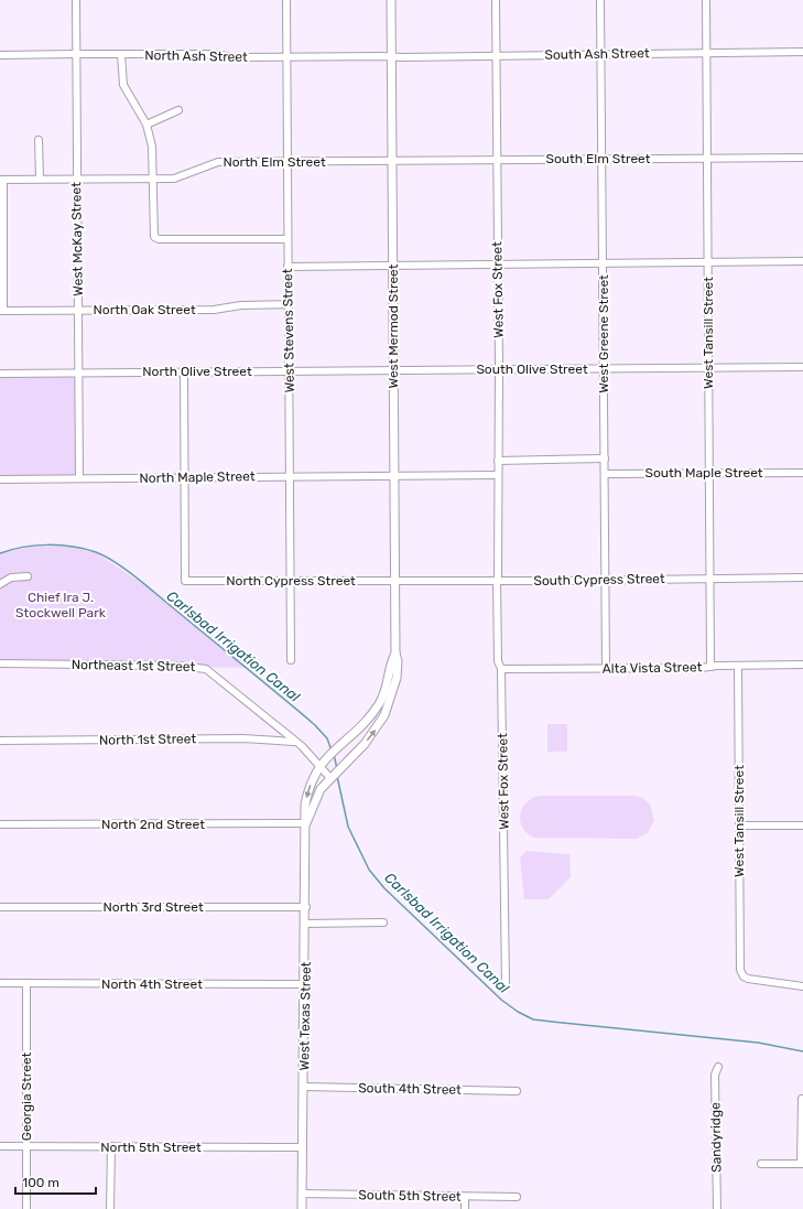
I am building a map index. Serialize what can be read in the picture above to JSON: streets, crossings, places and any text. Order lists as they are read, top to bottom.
{
  "streets": {
    "street": [
      "South Ash Street",
      "North Ash Street",
      "South Elm Street",
      "North Elm Street",
      "West McKay Street",
      "West Fox Street",
      "North Oak Street",
      "West Mermod Street",
      "West Stevens Street",
      "West Tansill Street",
      "West Greene Street",
      "South Olive Street",
      "North Olive Street",
      "South Maple Street",
      "North Maple Street",
      "South Cypress Street",
      "North Cypress Street",
      "Northeast 1st Street",
      "Alta Vista Street",
      "North 1st Street",
      "North 2nd Street",
      "North 3rd Street",
      "North 4th Street",
      "West Texas Street",
      "South 4th Street",
      "Georgia Street",
      "Sandyridge",
      "North 5th Street",
      "South 5th Street"
    ]
  },
  "crossings": [
    ["South Ash Street", "North Ash Street"],
    ["South Ash Street", "West Fox Street"],
    ["South Ash Street", "West Mermod Street"],
    ["South Ash Street", "West Tansill Street"],
    ["South Ash Street", "West Greene Street"],
    ["North Ash Street", "West McKay Street"],
    ["North Ash Street", "West Mermod Street"],
    ["North Ash Street", "West Stevens Street"],
    ["South Elm Street", "North Elm Street"],
    ["South Elm Street", "West Fox Street"],
    ["South Elm Street", "West Mermod Street"],
    ["South Elm Street", "West Tansill Street"],
    ["South Elm Street", "West Greene Street"],
    ["North Elm Street", "West McKay Street"],
    ["North Elm Street", "West Mermod Street"],
    ["North Elm Street", "West Stevens Street"],
    ["West McKay Street", "North Oak Street"],
    ["West McKay Street", "North Olive Street"],
    ["West McKay Street", "North Maple Street"],
    ["West Fox Street", "South Olive Street"],
    ["West Fox Street", "South Cypress Street"],
    ["West Fox Street", "Alta Vista Street"],
    ["North Oak Street", "West Stevens Street"],
    ["West Mermod Street", "South Olive Street"],
    ["West Mermod Street", "North Olive Street"],
    ["West Mermod Street", "North Maple Street"],
    ["West Mermod Street", "South Cypress Street"],
    ["West Mermod Street", "North Cypress Street"],
    ["West Mermod Street", "West Texas Street"],
    ["West Stevens Street", "North Olive Street"],
    ["West Stevens Street", "North Maple Street"],
    ["West Stevens Street", "North Cypress Street"],
    ["West Tansill Street", "South Olive Street"],
    ["West Tansill Street", "South Maple Street"],
    ["West Tansill Street", "South Cypress Street"],
    ["West Tansill Street", "Alta Vista Street"],
    ["West Greene Street", "South Olive Street"],
    ["West Greene Street", "South Maple Street"],
    ["West Greene Street", "South Cypress Street"],
    ["West Greene Street", "Alta Vista Street"],
    ["South Olive Street", "North Olive Street"],
    ["North Maple Street", "North Cypress Street"],
    ["South Cypress Street", "North Cypress Street"],
    ["Northeast 1st Street", "North 1st Street"],
    ["Northeast 1st Street", "West Texas Street"],
    ["North 2nd Street", "West Texas Street"],
    ["North 3rd Street", "West Texas Street"],
    ["North 4th Street", "West Texas Street"],
    ["North 4th Street", "Georgia Street"],
    ["West Texas Street", "South 4th Street"],
    ["West Texas Street", "North 5th Street"],
    ["West Texas Street", "South 5th Street"],
    ["Georgia Street", "North 5th Street"]
  ],
  "water": ["Carlsbad Irrigation Canal"],
  "parks": ["Chief Ira J. Stockwell Park"],
  "scale_bar": "100 m"
}
